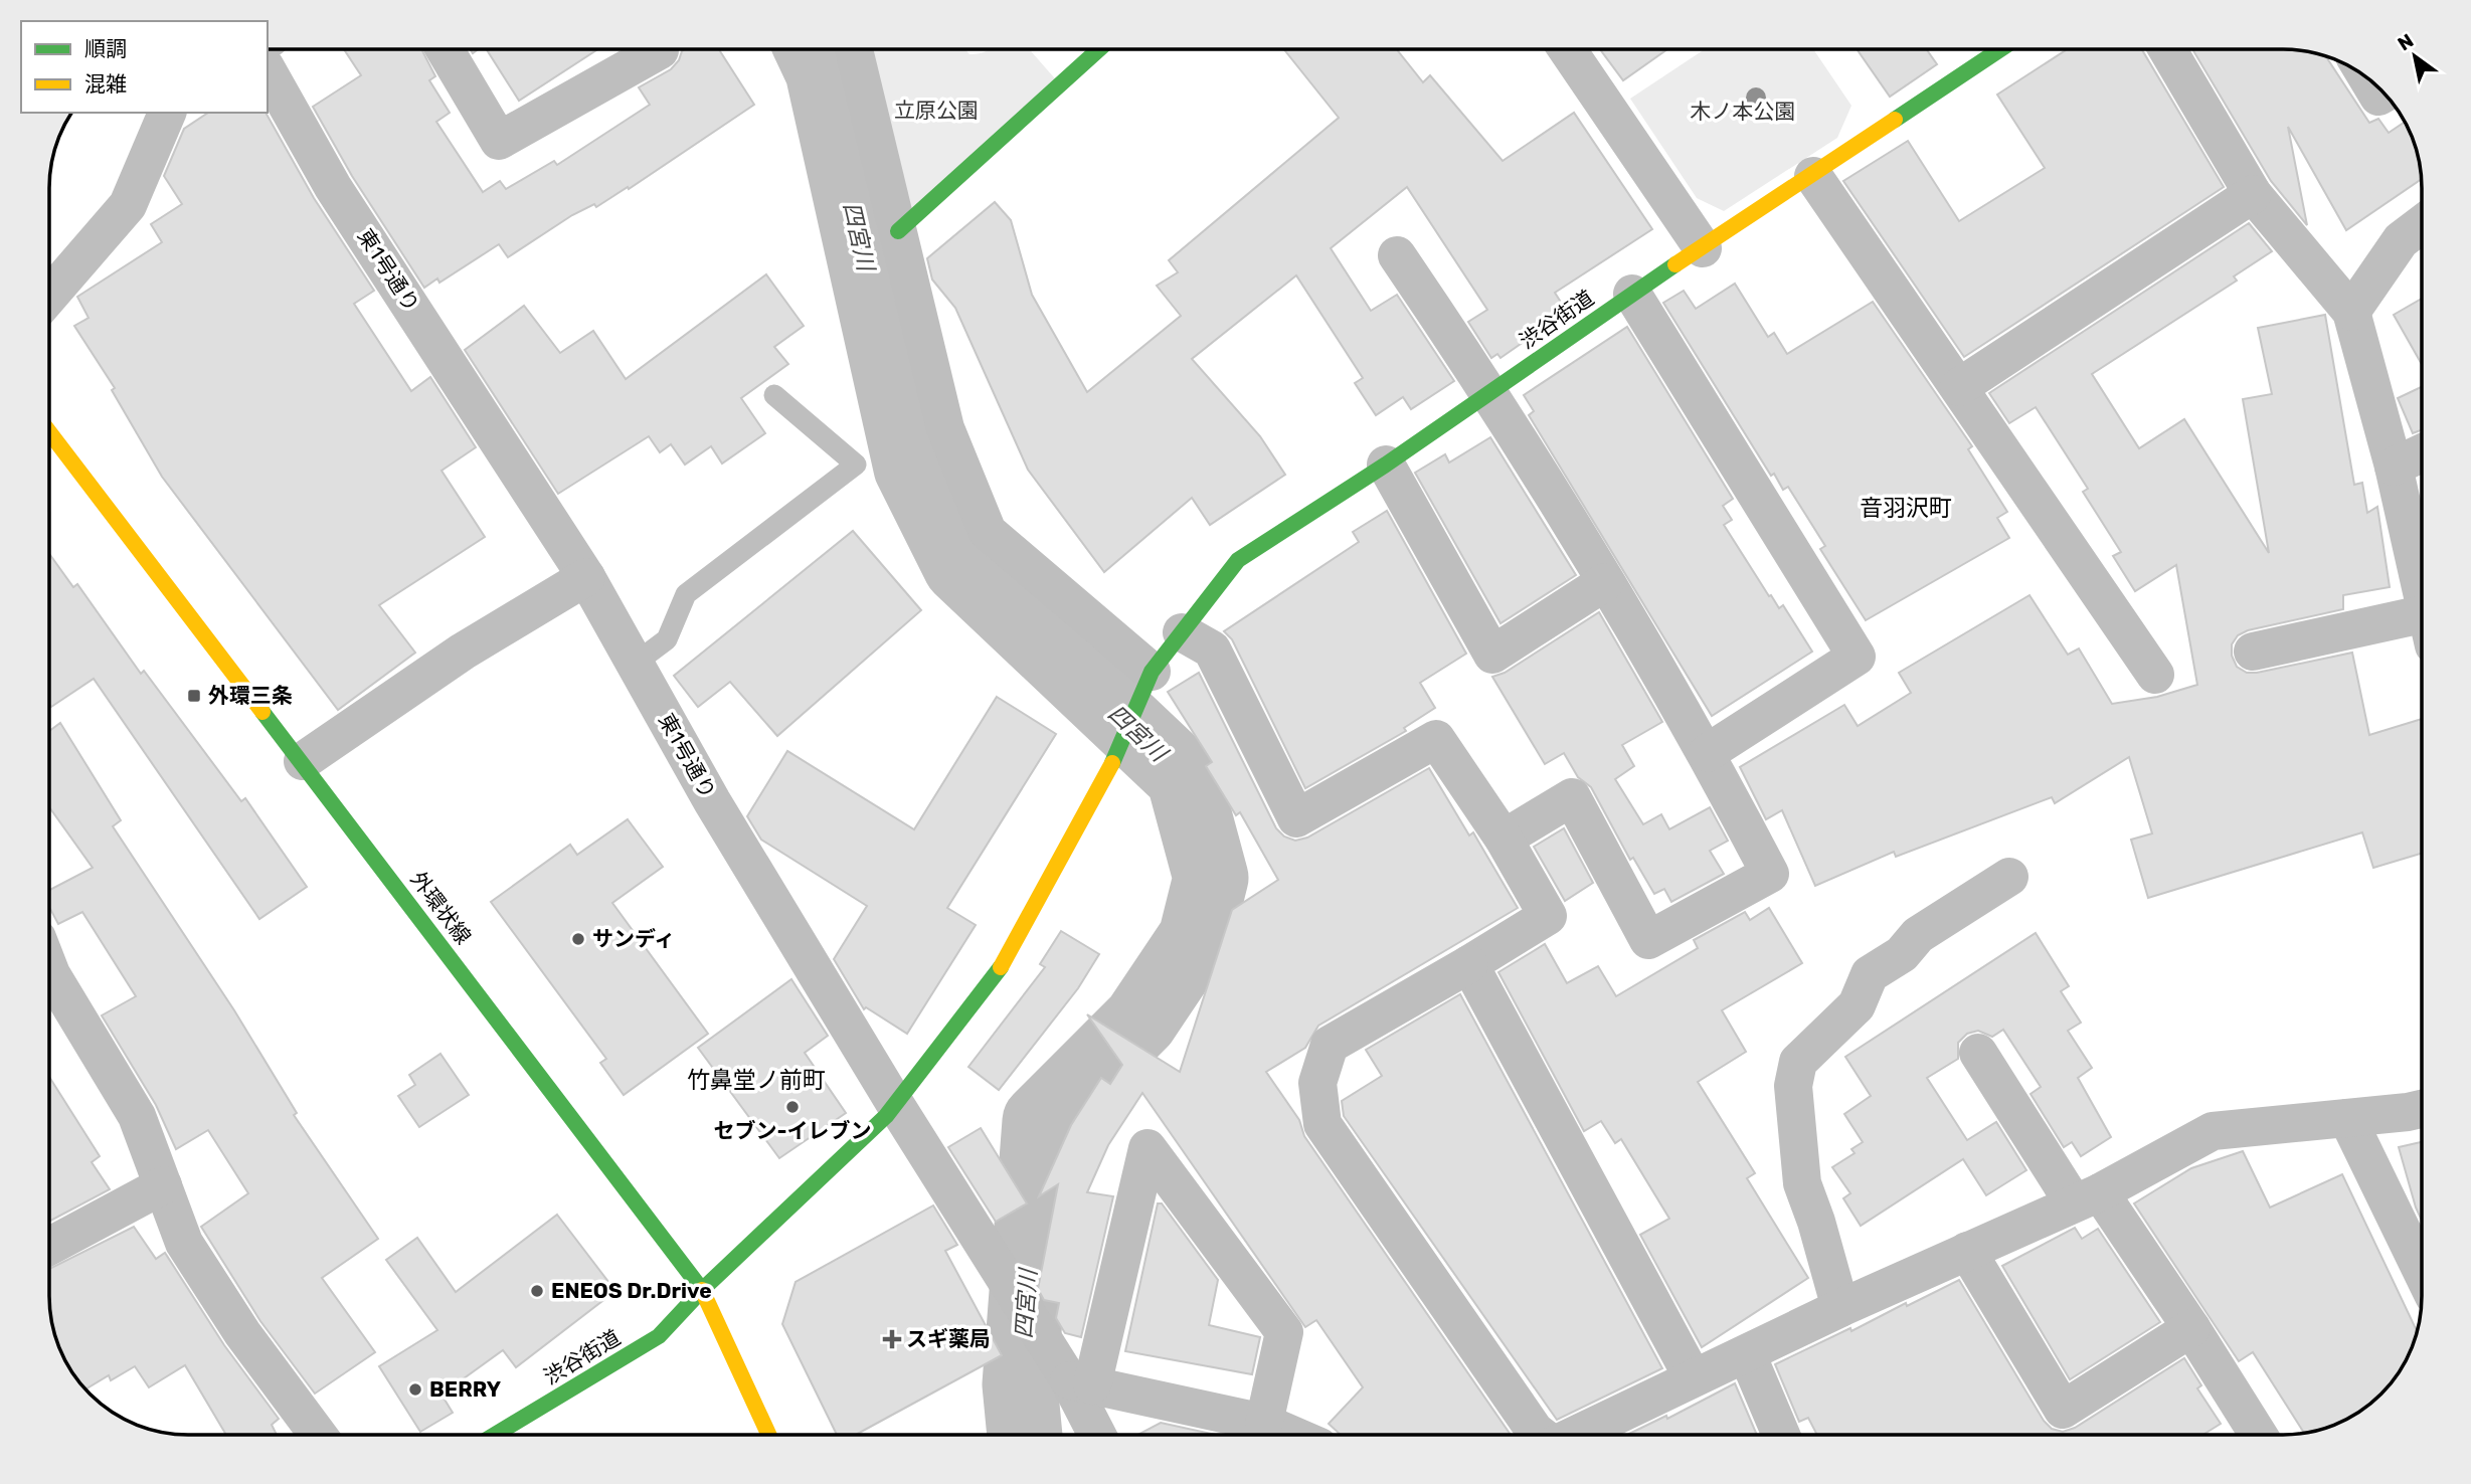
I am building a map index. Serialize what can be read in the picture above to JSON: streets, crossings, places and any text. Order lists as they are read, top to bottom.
{
  "streets": {
    "street": ["東1号通り", "渋谷街道", "外環状線"]
  },
  "crossings": [
    ["東1号通り", "渋谷街道"],
    ["渋谷街道", "外環状線"]
  ],
  "districts": ["音羽沢町", "竹鼻堂ノ前町"],
  "water": ["四宮川"],
  "parks": ["立原公園", "木ノ本公園"],
  "places": {
    "transit": ["外環三条"],
    "other": [
      "サンディ",
      "セブン-イレブン",
      "ENEOS Dr.Drive",
      "BERRY"
    ],
    "health": ["スギ薬局"]
  },
  "legend": ["順調", "混雑"],
  "north": "top left"
}
